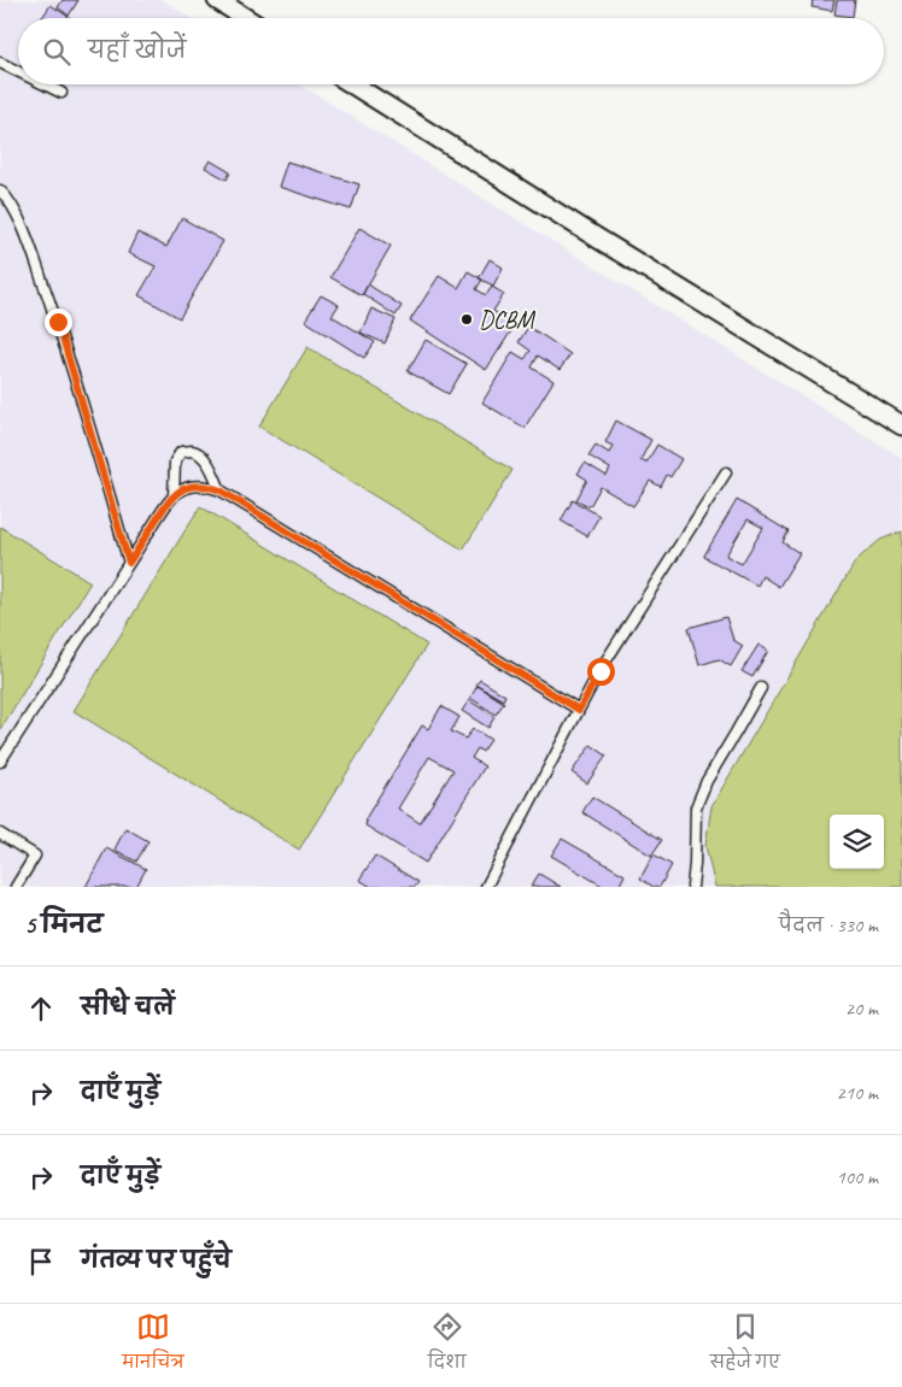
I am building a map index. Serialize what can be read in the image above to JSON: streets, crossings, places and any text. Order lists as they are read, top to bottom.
{
  "places": ["DCBM"],
  "page": {
    "search": "यहाँ खोजें",
    "heading": ["5 मिनट", "पैदल · 330 m"],
    "list": [
      ["सीधे चलें", "20 m"],
      ["दाएँ मुड़ें", "210 m"],
      ["दाएँ मुड़ें", "100 m"],
      "गंतव्य पर पहुँचे"
    ],
    "nav": ["मानचित्र", "दिशा", "सहेजे गए"]
  }
}
